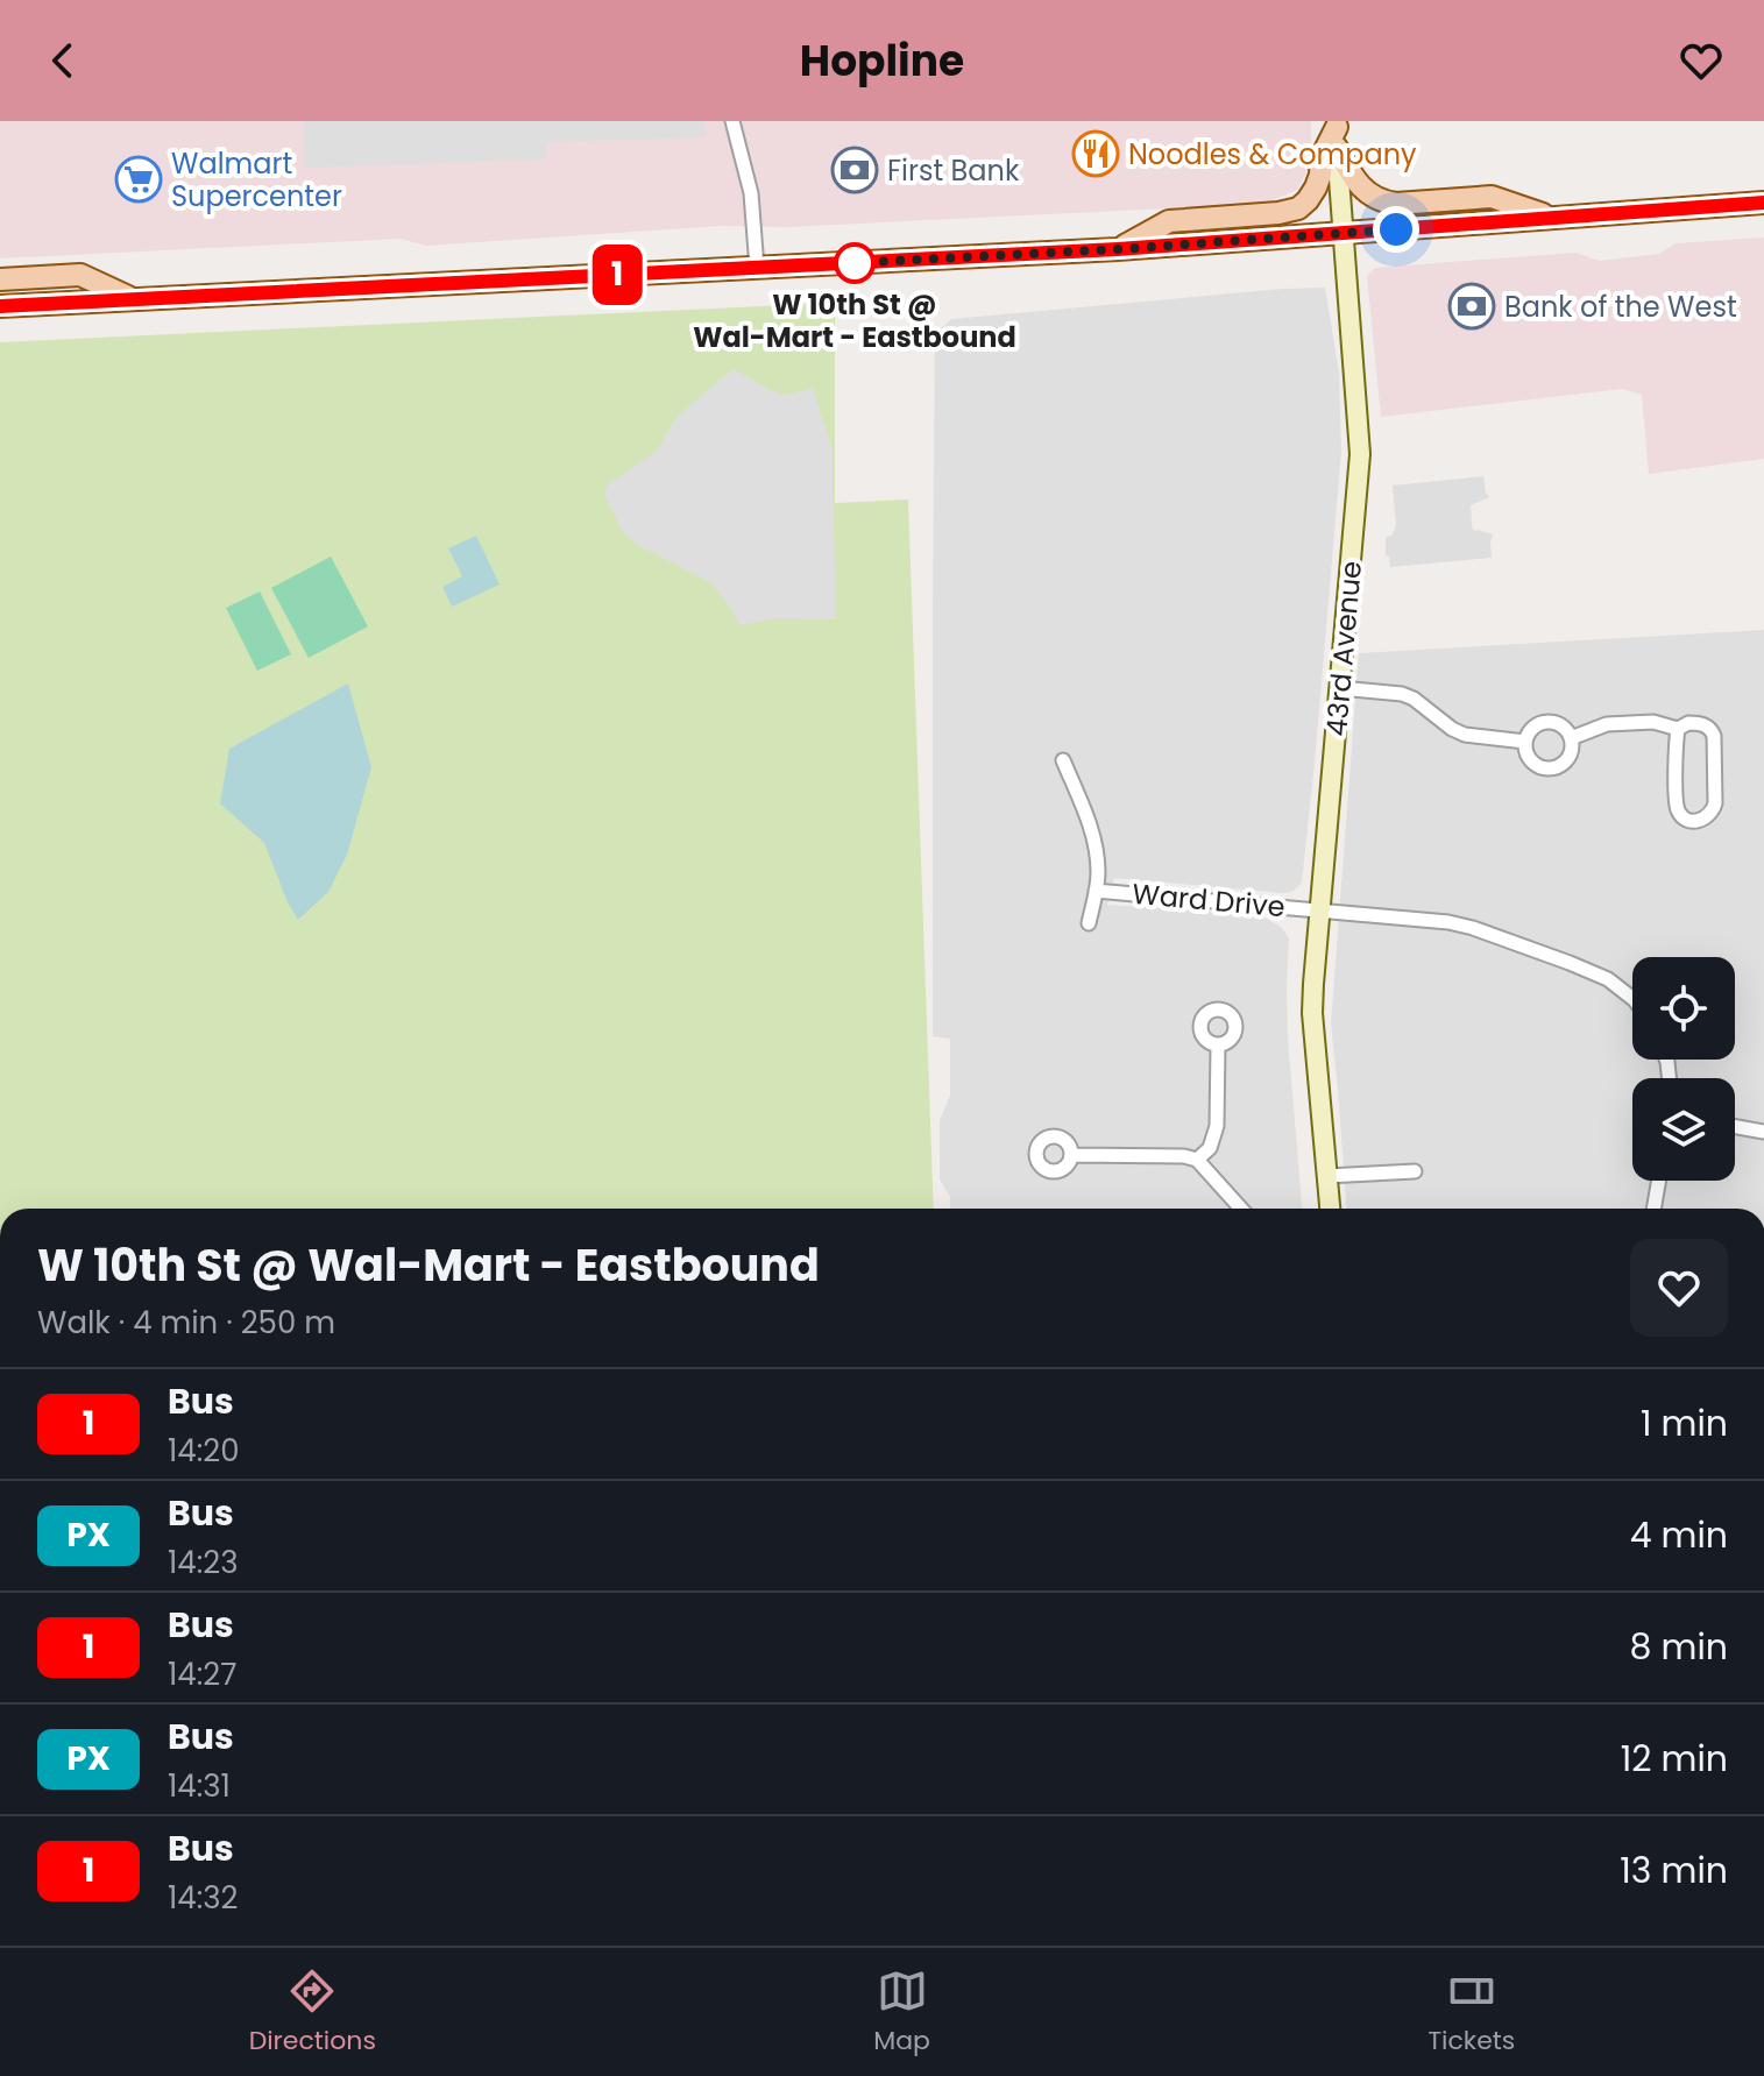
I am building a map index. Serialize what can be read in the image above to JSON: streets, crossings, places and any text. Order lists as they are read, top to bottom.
{
  "streets": {
    "street": ["43rd Avenue", "Ward Drive"]
  },
  "crossings": [
    ["43rd Avenue", "Ward Drive"]
  ],
  "places": {
    "restaurant": ["Noodles & Company"],
    "bank": ["First Bank", "Bank of the West"],
    "supermarket": ["Walmart Supercenter"],
    "other": ["W 10th St @ Wal-Mart - Eastbound"]
  },
  "lines": ["bus line 1"],
  "page": {
    "header": "Hopline",
    "on_map": "1",
    "heading": ["W 10th St @ Wal-Mart - Eastbound", "Walk · 4 min · 250 m"],
    "list": [
      {
        "mark": "1",
        "name": "Bus",
        "note": "14:20",
        "value": "1 min"
      },
      {
        "mark": "PX",
        "name": "Bus",
        "note": "14:23",
        "value": "4 min"
      },
      {
        "mark": "1",
        "name": "Bus",
        "note": "14:27",
        "value": "8 min"
      },
      {
        "mark": "PX",
        "name": "Bus",
        "note": "14:31",
        "value": "12 min"
      },
      {
        "mark": "1",
        "name": "Bus",
        "note": "14:32",
        "value": "13 min"
      }
    ],
    "tabs": ["Directions", "Map", "Tickets"]
  }
}
